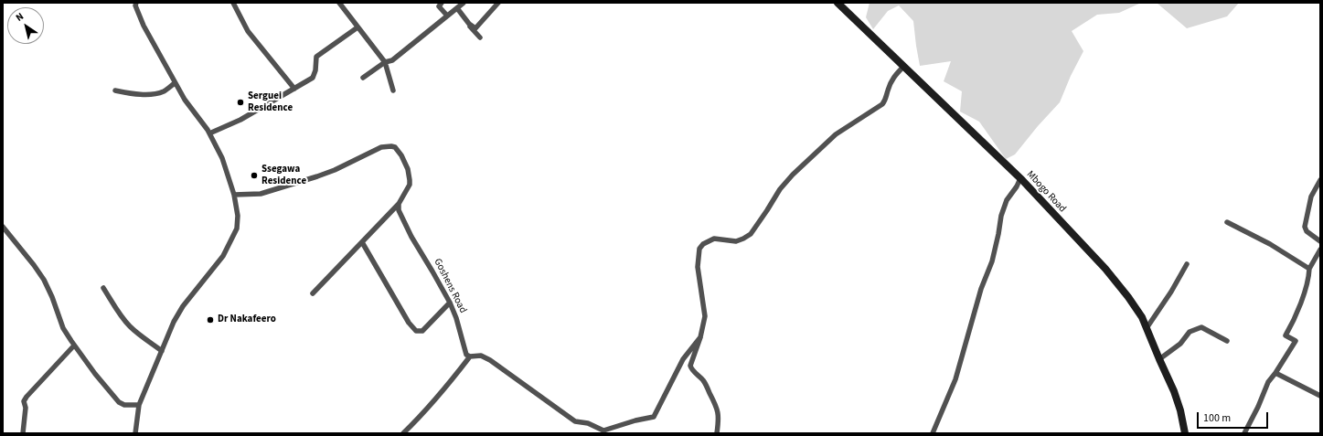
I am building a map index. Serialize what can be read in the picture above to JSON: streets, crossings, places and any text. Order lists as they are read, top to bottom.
{
  "streets": {
    "main road": ["Mbogo Road"],
    "street": ["Goshens Road"]
  },
  "places": ["Serguei Residence", "Ssegawa Residence", "Dr Nakafeero"],
  "scale_bar": "100 m",
  "north": "top left"
}
